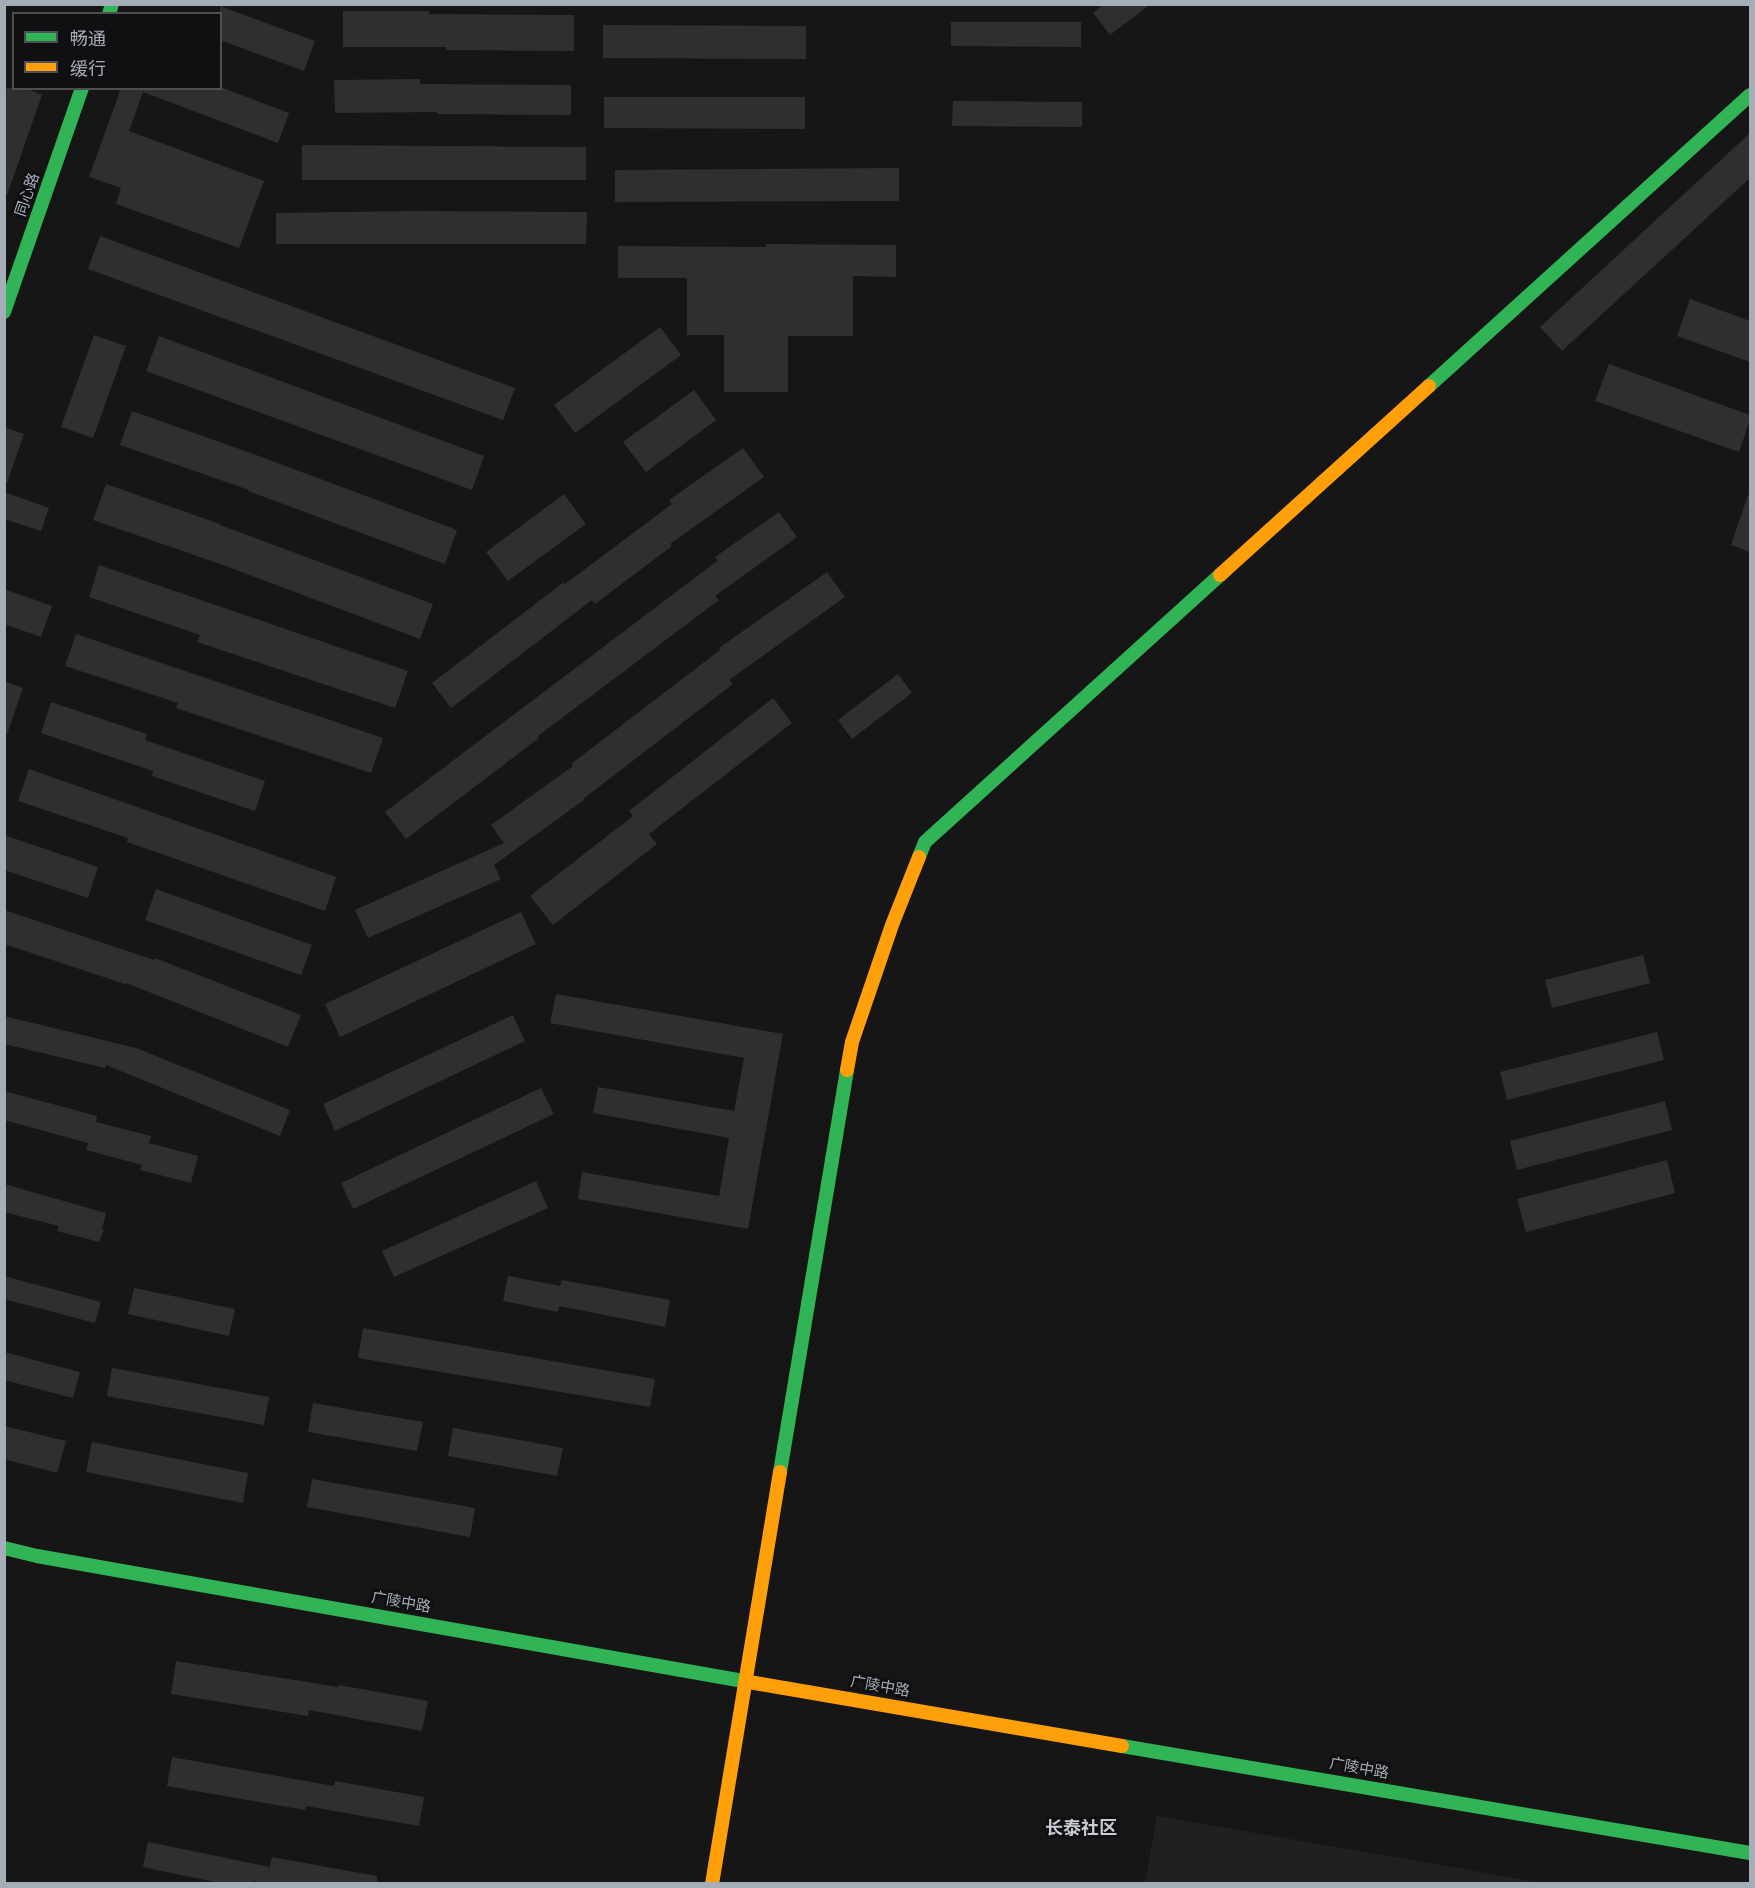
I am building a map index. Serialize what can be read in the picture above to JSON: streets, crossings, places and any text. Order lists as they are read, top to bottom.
{
  "streets": {
    "street": ["同心路", "广陵中路"]
  },
  "districts": ["长泰社区"],
  "legend": ["畅通", "缓行"]
}
